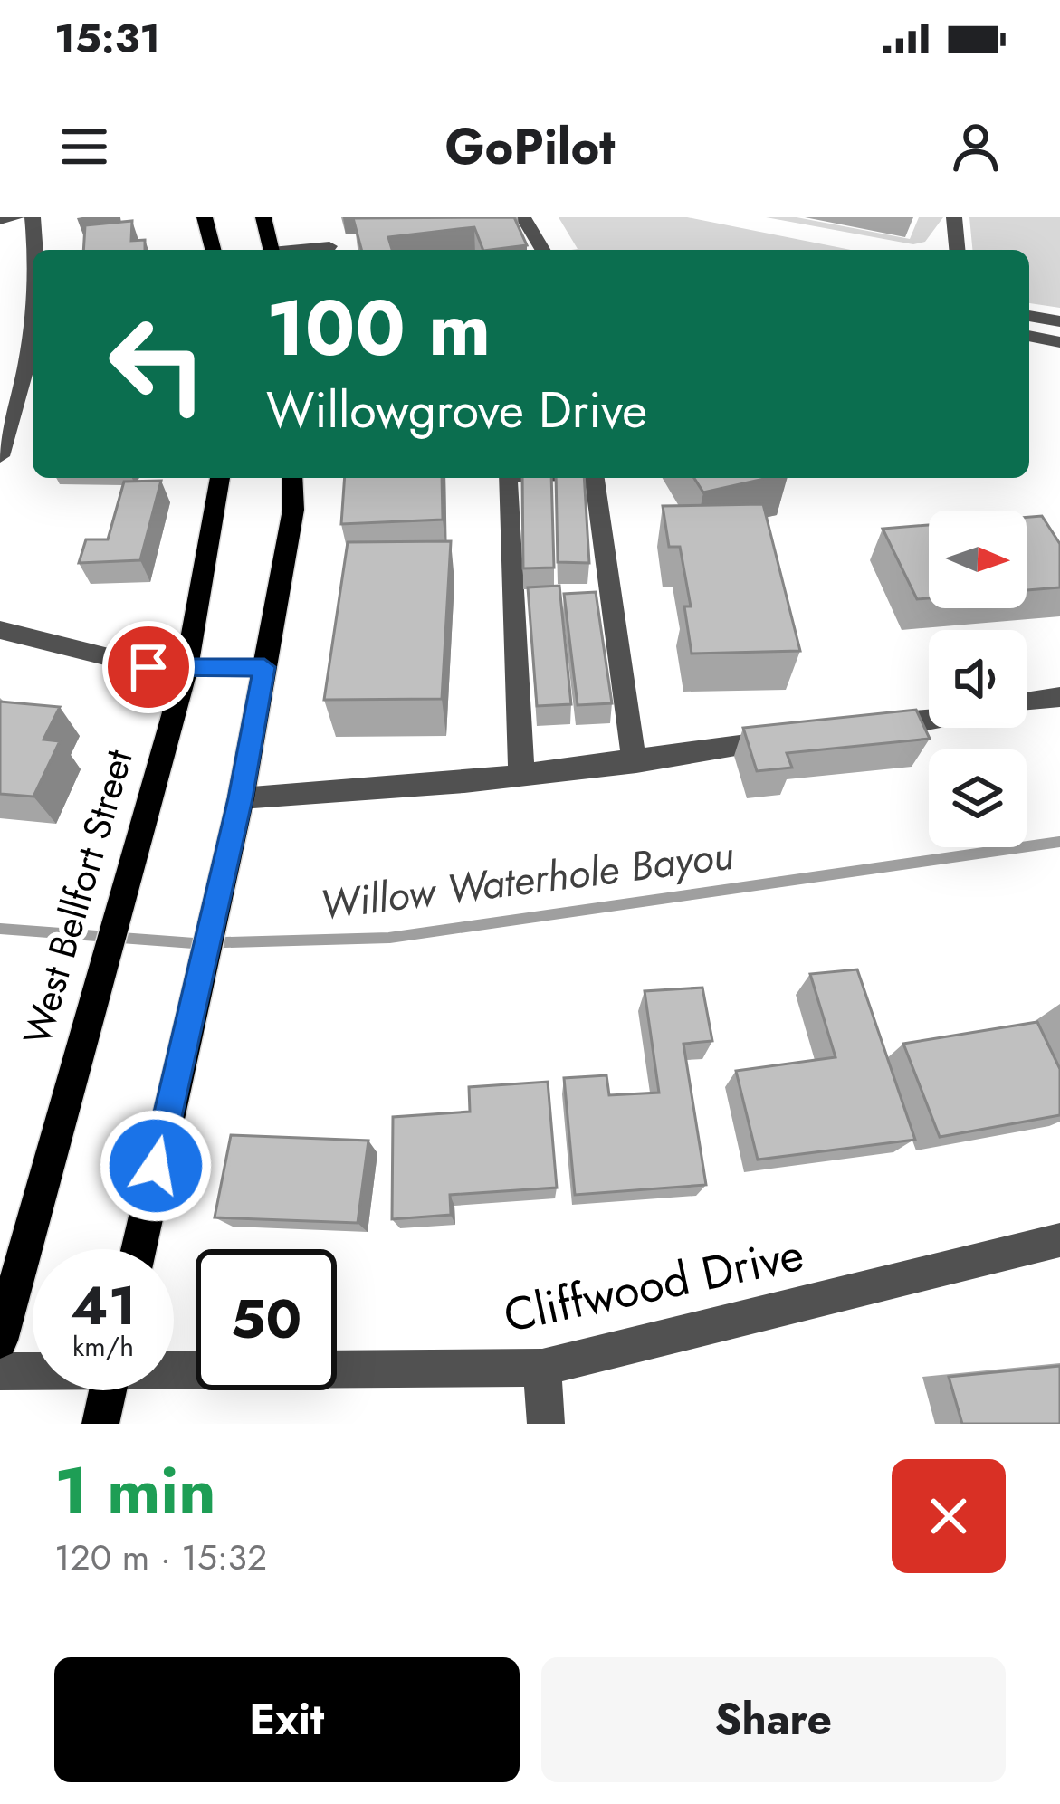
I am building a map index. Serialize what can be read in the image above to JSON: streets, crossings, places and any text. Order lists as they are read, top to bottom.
{
  "streets": {
    "main road": ["West Bellfort Street"],
    "street": ["Cliffwood Drive"]
  },
  "water": ["Willow Waterhole Bayou"],
  "north": "right",
  "page": {
    "status": "15:31",
    "header": "GoPilot",
    "turn": ["100 m", "Willowgrove Drive"],
    "speed": "41 km/h",
    "limit": "50",
    "heading": ["1 min", "120 m · 15:32"],
    "buttons": ["Exit", "Share"]
  }
}
